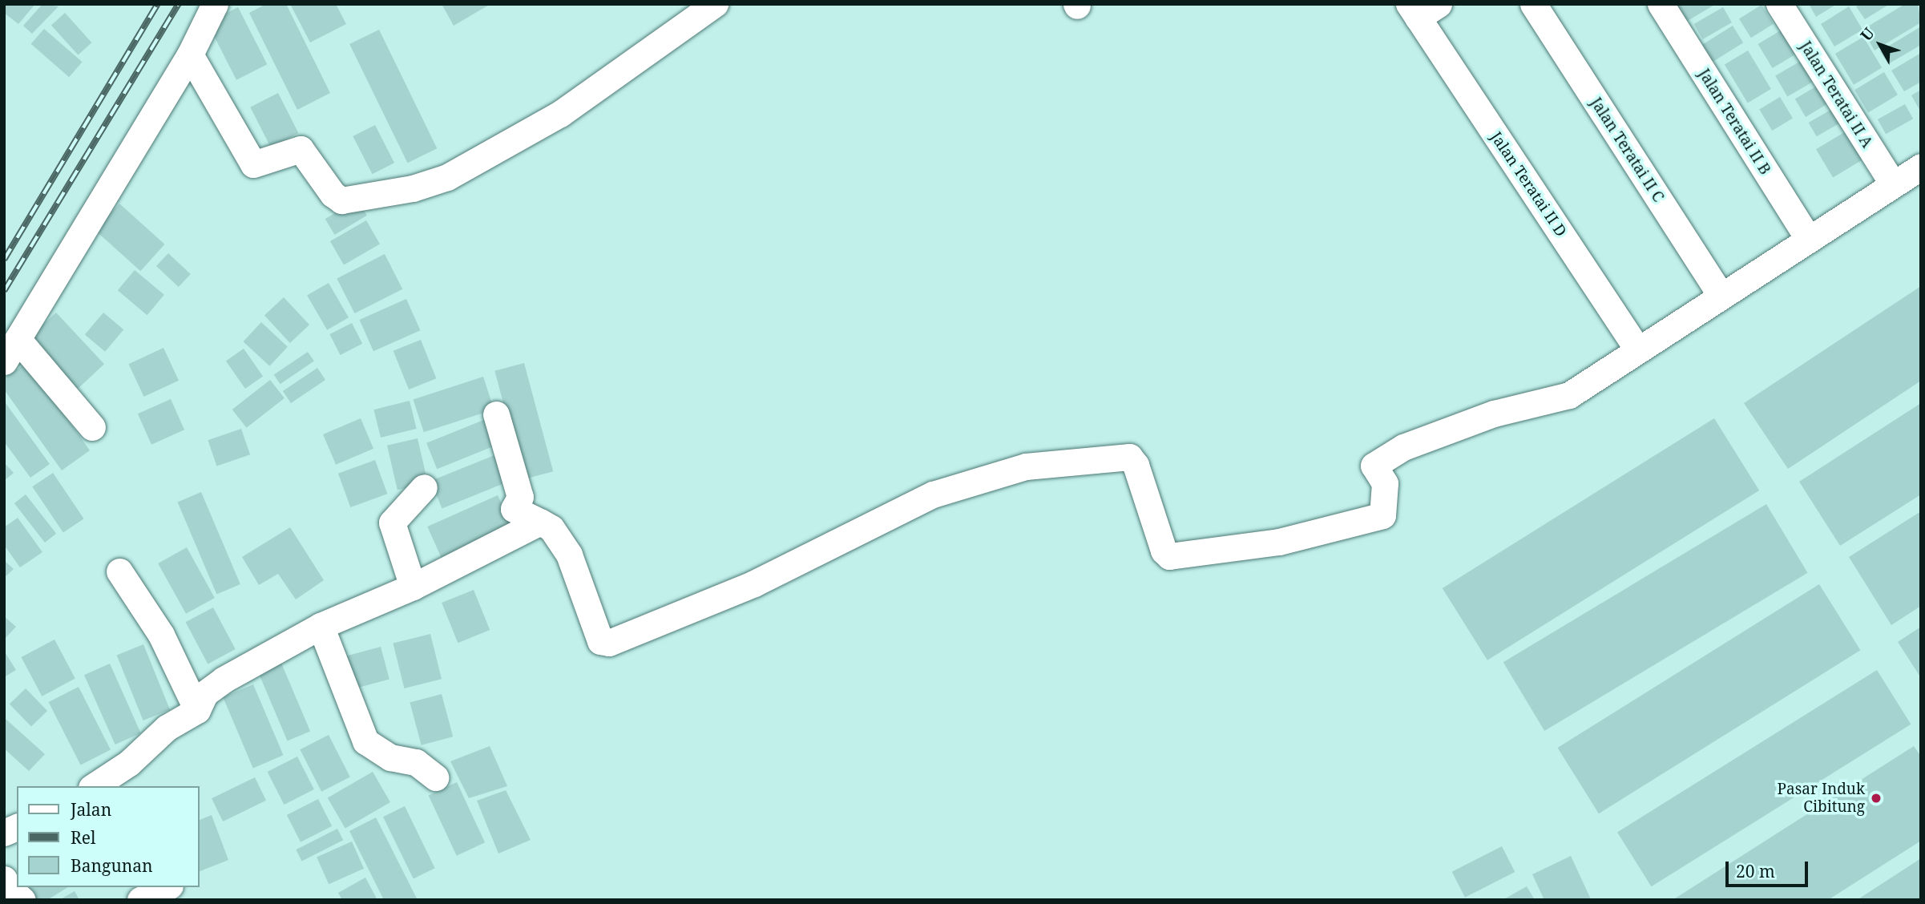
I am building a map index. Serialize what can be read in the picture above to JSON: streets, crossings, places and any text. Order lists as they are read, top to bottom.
{
  "streets": {
    "street": [
      "Jalan Teratai II A",
      "Jalan Teratai II B",
      "Jalan Teratai II C",
      "Jalan Teratai II D"
    ]
  },
  "places": ["Pasar Induk Cibitung"],
  "legend": ["Jalan", "Rel", "Bangunan"],
  "scale_bar": "20 m",
  "north": "top left"
}
